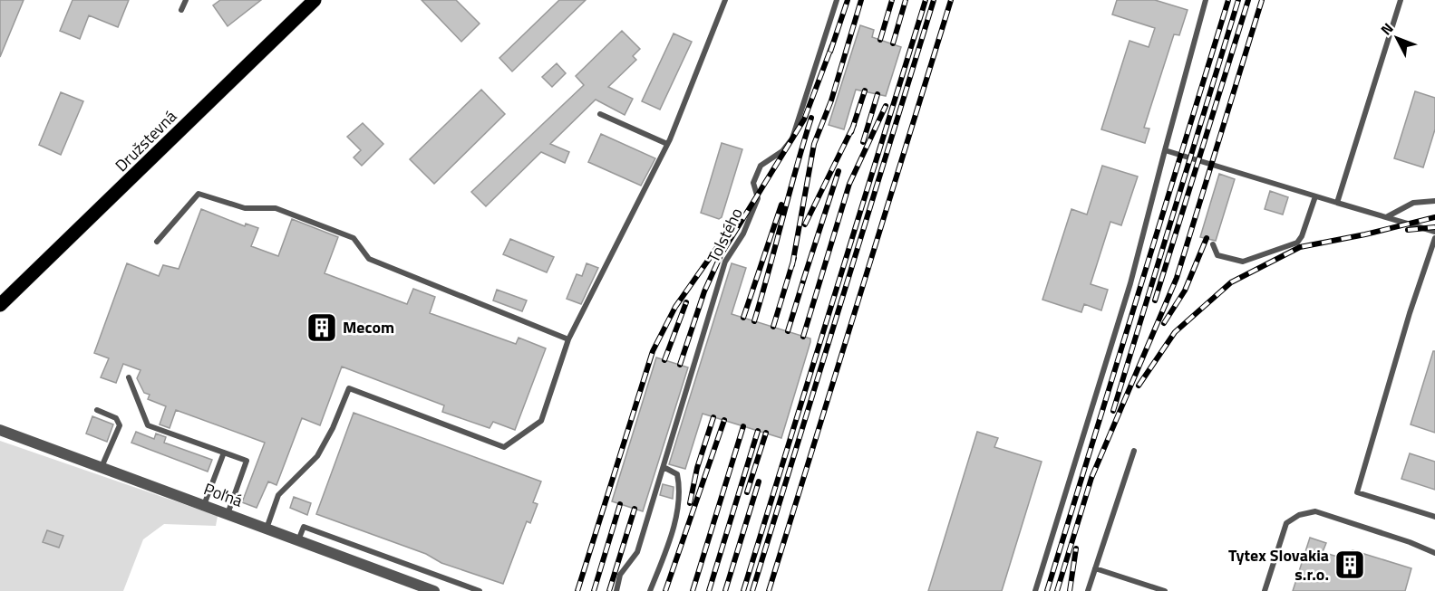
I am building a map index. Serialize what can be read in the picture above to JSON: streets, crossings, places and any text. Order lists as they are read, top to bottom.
{
  "streets": {
    "main road": ["Družstevná"],
    "street": ["Poľná"],
    "lane": ["Tolstého"]
  },
  "places": {
    "building": ["Mecom", "Tytex Slovakia s.r.o."]
  },
  "north": "top left"
}
